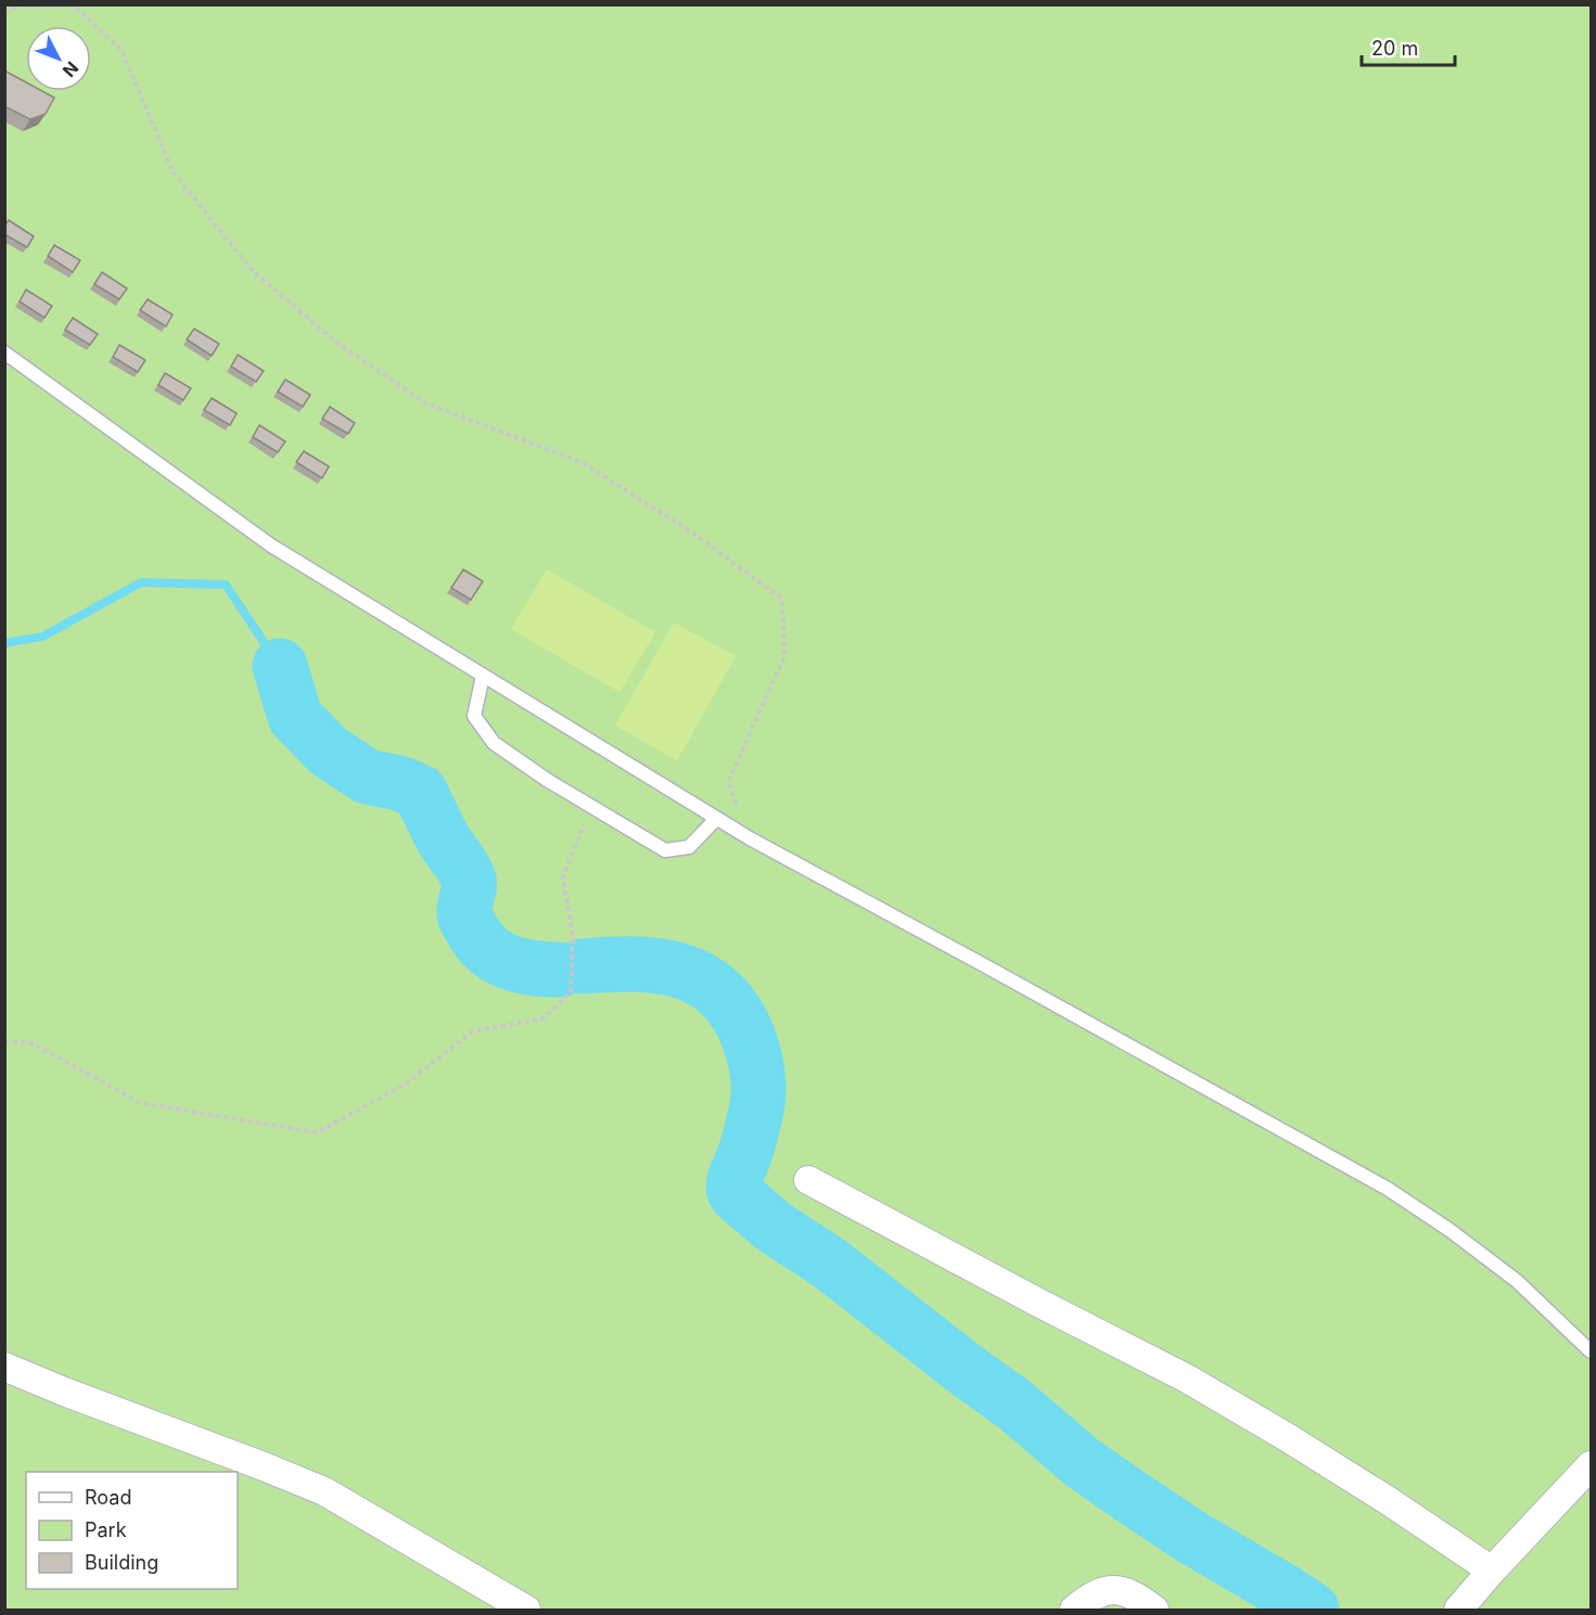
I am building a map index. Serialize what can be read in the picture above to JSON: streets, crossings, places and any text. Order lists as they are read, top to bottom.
{
  "legend": ["Road", "Park", "Building"],
  "scale_bar": "20 m",
  "north": "bottom right"
}
